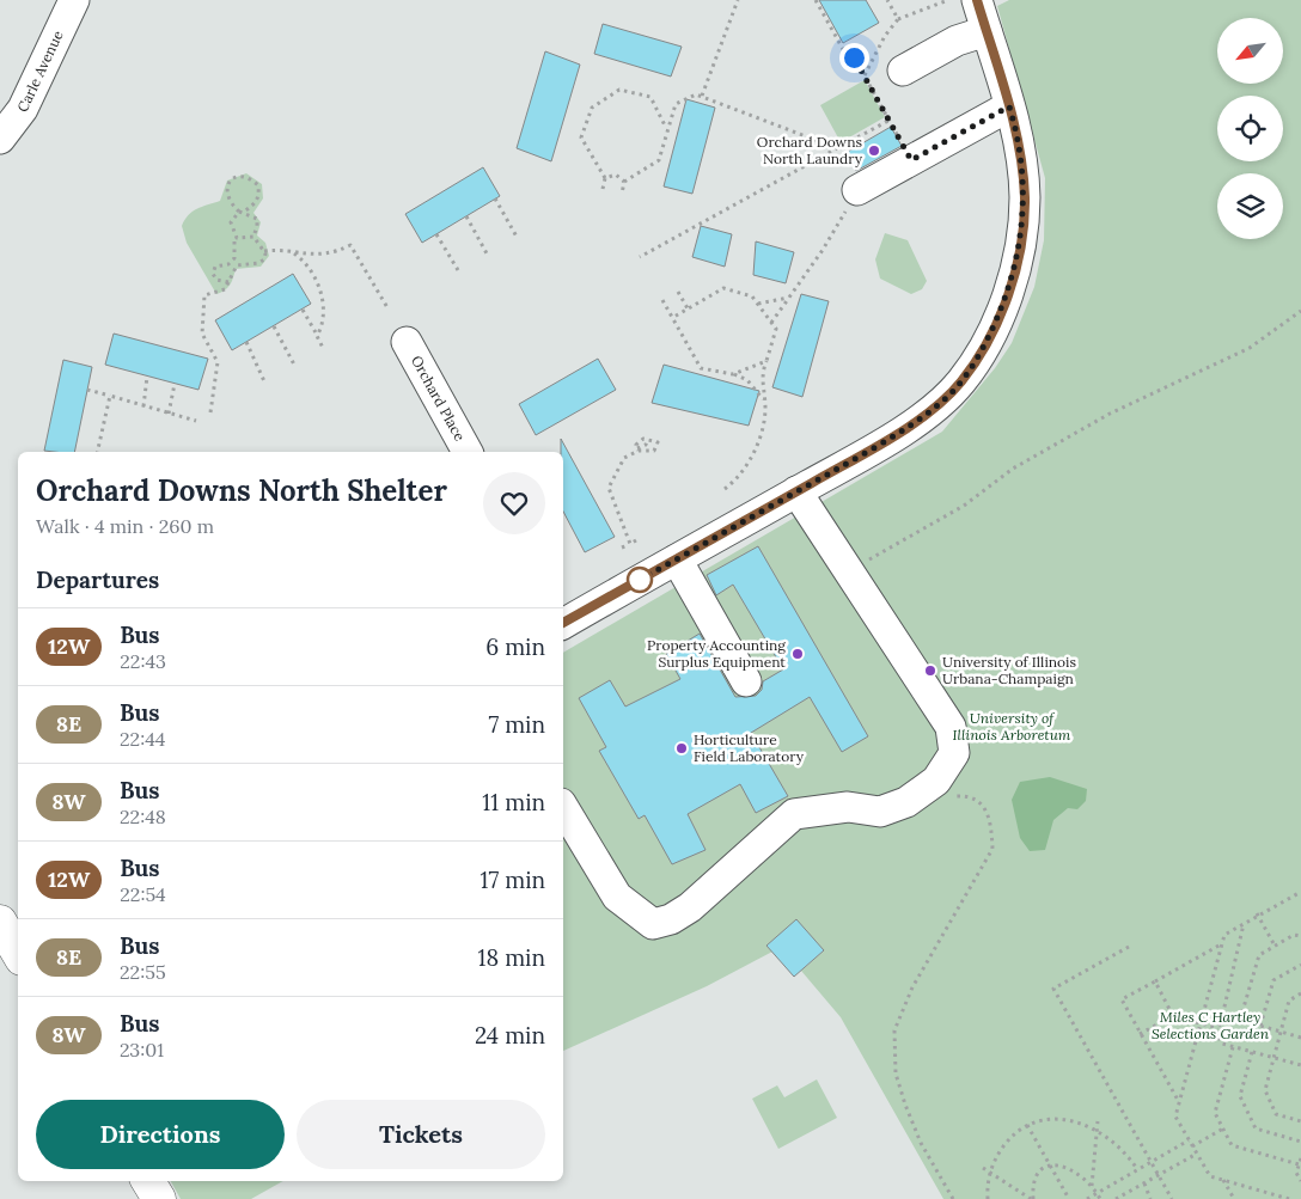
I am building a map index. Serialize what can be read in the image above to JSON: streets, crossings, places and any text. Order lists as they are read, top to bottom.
{
  "streets": {
    "street": ["Carle Avenue", "Orchard Place"]
  },
  "parks": ["University of Illinois Arboretum", "Miles C Hartley Selections Garden"],
  "places": [
    "Orchard Downs North Laundry",
    "Property Accounting Surplus Equipment",
    "University of Illinois Urbana-Champaign",
    "Horticulture Field Laboratory"
  ],
  "lines": ["bus line 12W"],
  "north": "bottom left",
  "page": {
    "heading": [
      ["Orchard Downs North Shelter", "Walk · 4 min · 260 m"],
      "Departures"
    ],
    "list": [
      {
        "mark": "12W",
        "name": "Bus",
        "note": "22:43",
        "value": "6 min"
      },
      {
        "mark": "8E",
        "name": "Bus",
        "note": "22:44",
        "value": "7 min"
      },
      {
        "mark": "8W",
        "name": "Bus",
        "note": "22:48",
        "value": "11 min"
      },
      {
        "mark": "12W",
        "name": "Bus",
        "note": "22:54",
        "value": "17 min"
      },
      {
        "mark": "8E",
        "name": "Bus",
        "note": "22:55",
        "value": "18 min"
      },
      {
        "mark": "8W",
        "name": "Bus",
        "note": "23:01",
        "value": "24 min"
      }
    ],
    "buttons": ["Directions", "Tickets"]
  }
}
